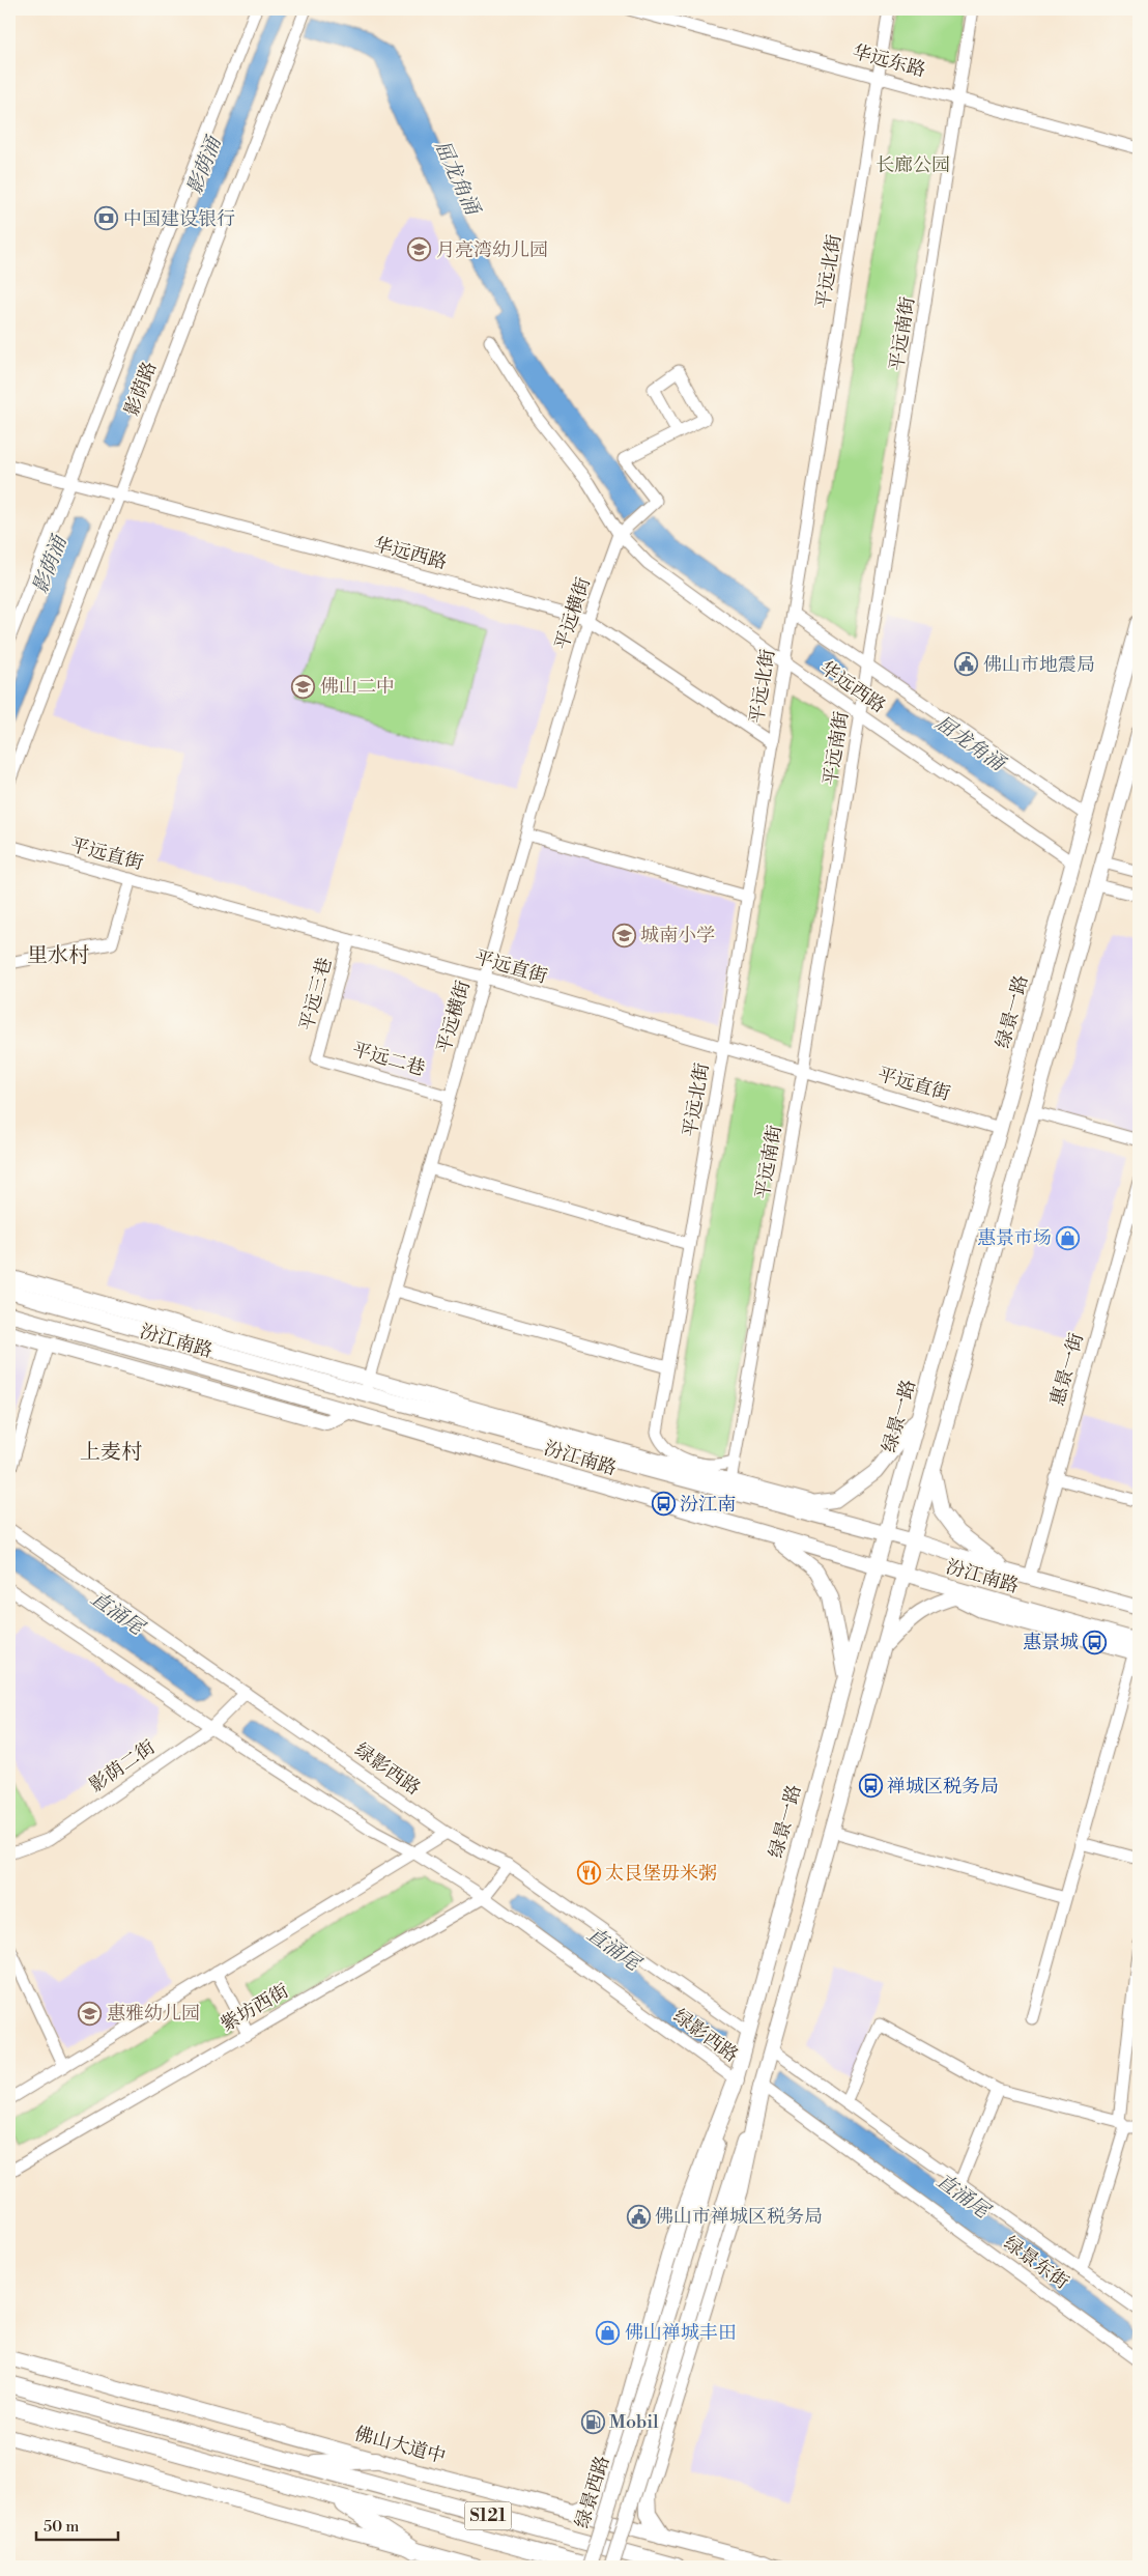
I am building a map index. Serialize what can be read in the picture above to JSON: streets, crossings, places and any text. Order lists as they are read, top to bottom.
{
  "streets": {
    "highway": ["S121"],
    "main road": [
      "绿景一路",
      "汾江南路",
      "佛山大道中",
      "绿景西路"
    ],
    "street": [
      "华远东路",
      "平远北街",
      "平远南街",
      "影荫路",
      "华远西路",
      "平远横街",
      "平远直街",
      "平远三巷",
      "平远二巷",
      "惠景一街",
      "影荫二街",
      "绿影西路",
      "紫坊西街",
      "绿景东街"
    ]
  },
  "crossings": [
    ["华远东路", "平远北街"],
    ["华远东路", "平远南街"],
    ["平远北街", "华远西路"],
    ["平远北街", "平远直街"],
    ["平远南街", "华远西路"],
    ["平远南街", "平远直街"],
    ["平远南街", "汾江南路"],
    ["影荫路", "华远西路"],
    ["华远西路", "平远横街"],
    ["华远西路", "绿景一路"],
    ["平远横街", "平远直街"],
    ["平远横街", "平远二巷"],
    ["平远横街", "汾江南路"],
    ["平远直街", "平远三巷"],
    ["平远直街", "绿景一路"],
    ["平远三巷", "平远二巷"],
    ["绿景一路", "汾江南路"],
    ["绿景一路", "绿影西路"],
    ["绿景一路", "绿景西路"],
    ["影荫二街", "绿影西路"],
    ["绿影西路", "紫坊西街"],
    ["绿景西路", "S121"]
  ],
  "districts": ["里水村", "上麦村"],
  "water": ["影荫涌", "屈龙角涌", "直涌尾"],
  "parks": ["长廊公园"],
  "places": {
    "bank": ["中国建设银行"],
    "school or university": [
      "月亮湾幼儿园",
      "佛山二中",
      "城南小学",
      "惠雅幼儿园"
    ],
    "public building": ["佛山市地震局", "佛山市禅城区税务局"],
    "shop": ["惠景市场", "佛山禅城丰田"],
    "bus stop": ["汾江南", "惠景城", "禅城区税务局"],
    "restaurant": ["太艮堡毋米粥"],
    "fuel station": ["Mobil"]
  },
  "scale_bar": "50 m"
}
